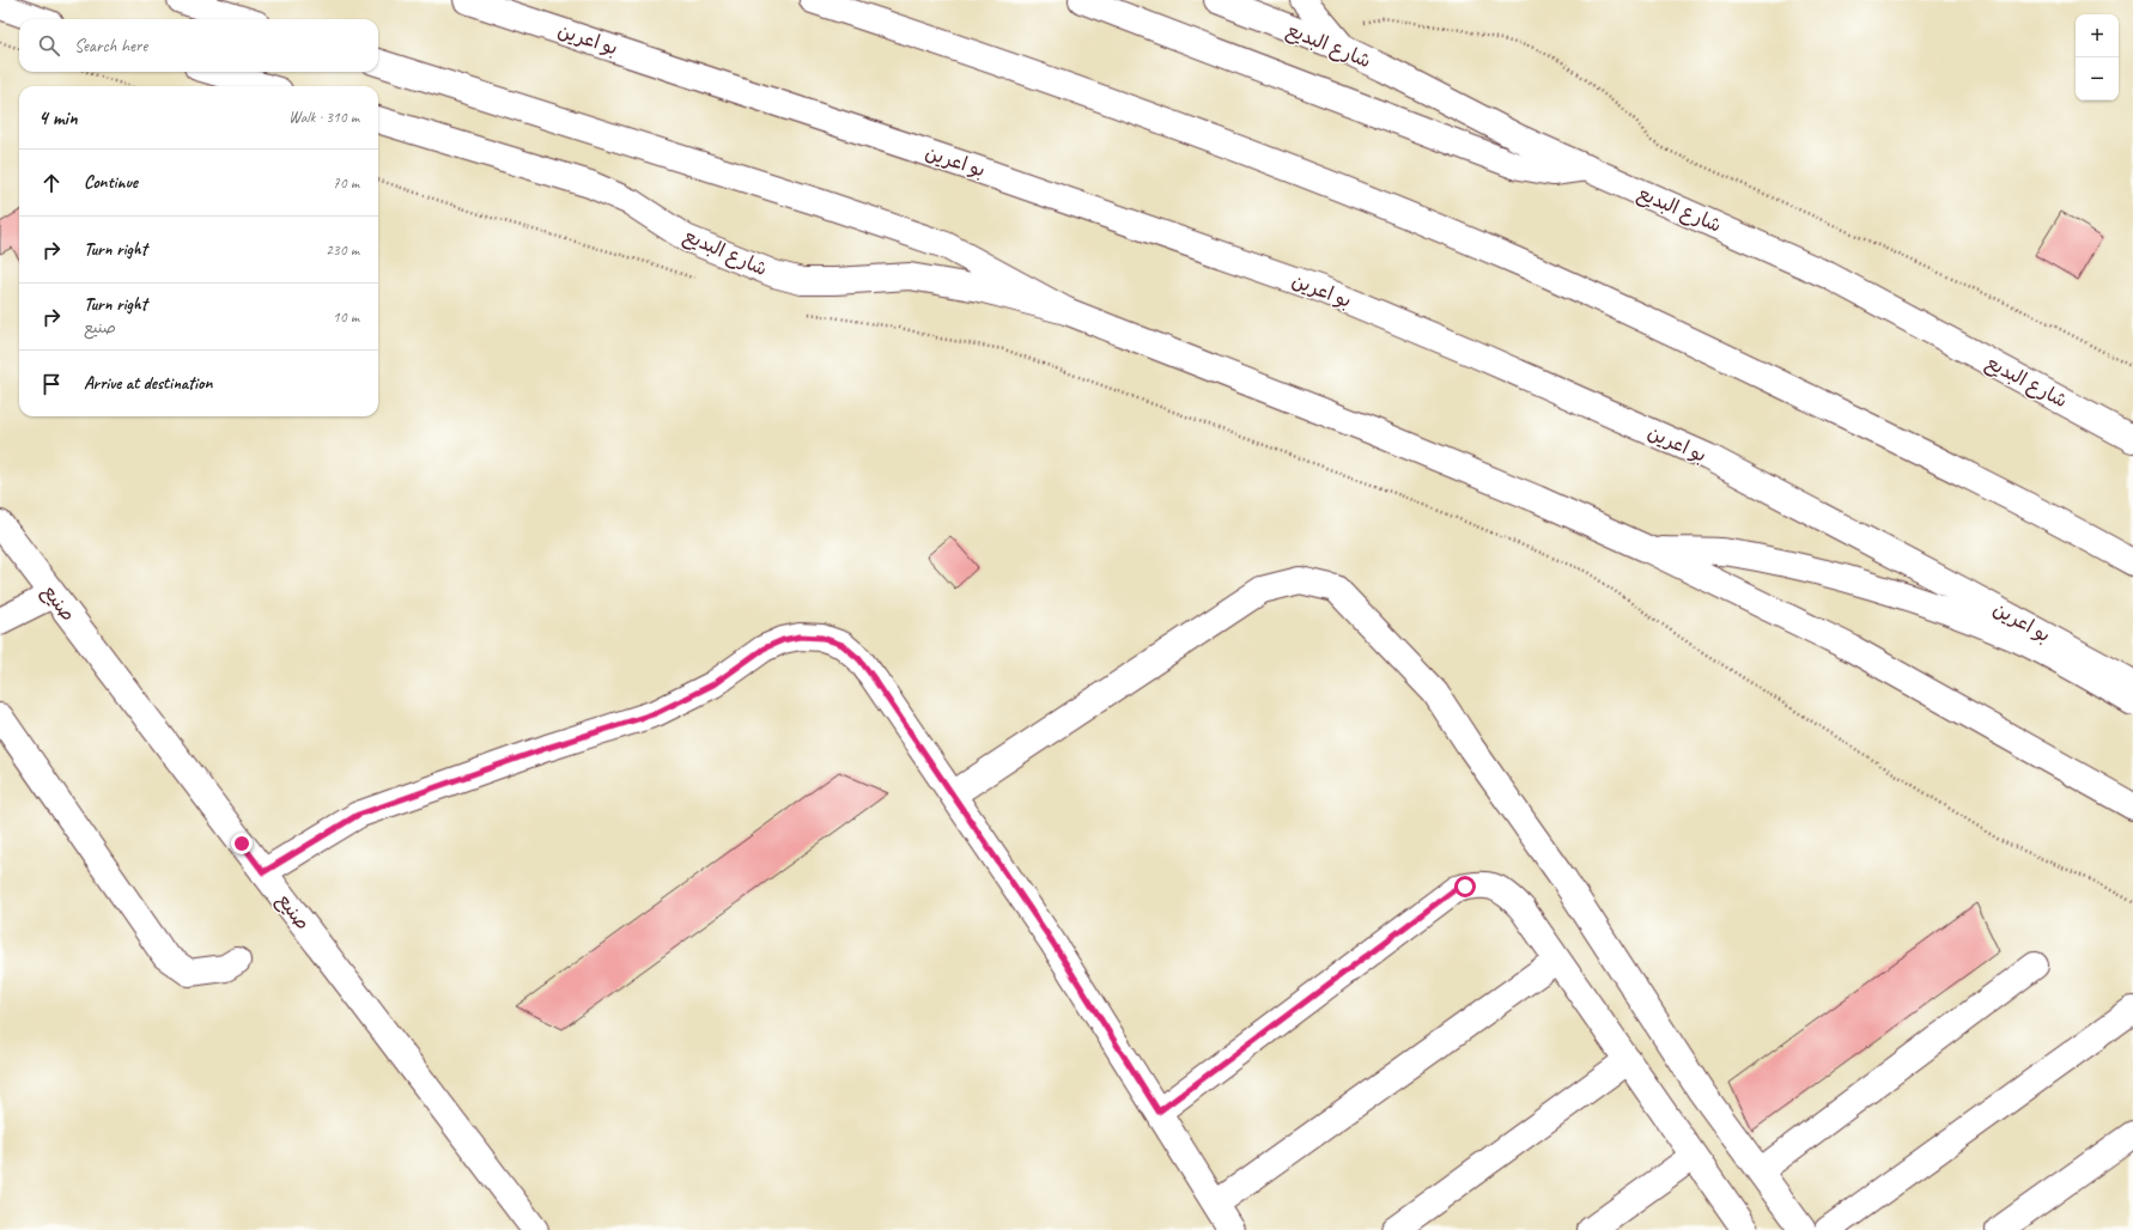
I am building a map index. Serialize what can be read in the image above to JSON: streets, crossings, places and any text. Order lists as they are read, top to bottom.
{
  "streets": {
    "main road": ["بو اعرين", "شارع البديع", "صنيع"]
  },
  "page": {
    "map_buttons": ["+", "−"],
    "search": "Search here",
    "heading": ["4 min", "Walk · 310 m"],
    "list": [
      ["Continue", "70 m"],
      ["Turn right", "230 m"],
      ["Turn right", "صنيع", "10 m"],
      "Arrive at destination"
    ]
  }
}
